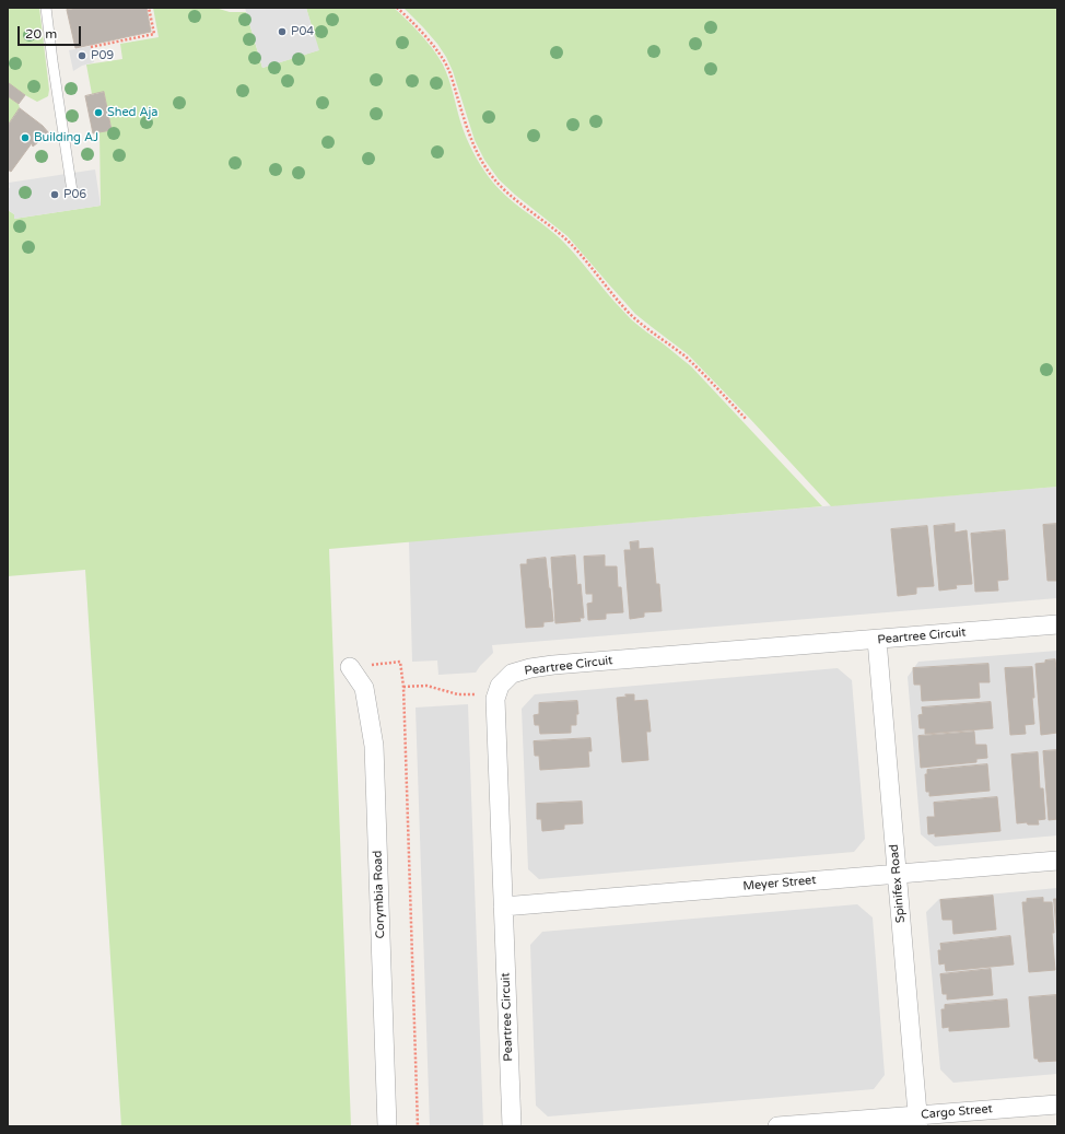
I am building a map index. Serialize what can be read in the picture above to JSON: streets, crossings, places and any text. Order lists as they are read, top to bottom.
{
  "streets": {
    "street": [
      "Peartree Circuit",
      "Meyer Street",
      "Spinifex Road",
      "Corymbia Road",
      "Cargo Street"
    ]
  },
  "crossings": [
    ["Peartree Circuit", "Meyer Street"],
    ["Peartree Circuit", "Spinifex Road"],
    ["Meyer Street", "Spinifex Road"],
    ["Spinifex Road", "Cargo Street"]
  ],
  "places": [
    "P04",
    "P09",
    "Shed Aja",
    "Building AJ",
    "P06"
  ],
  "scale_bar": "20 m"
}
